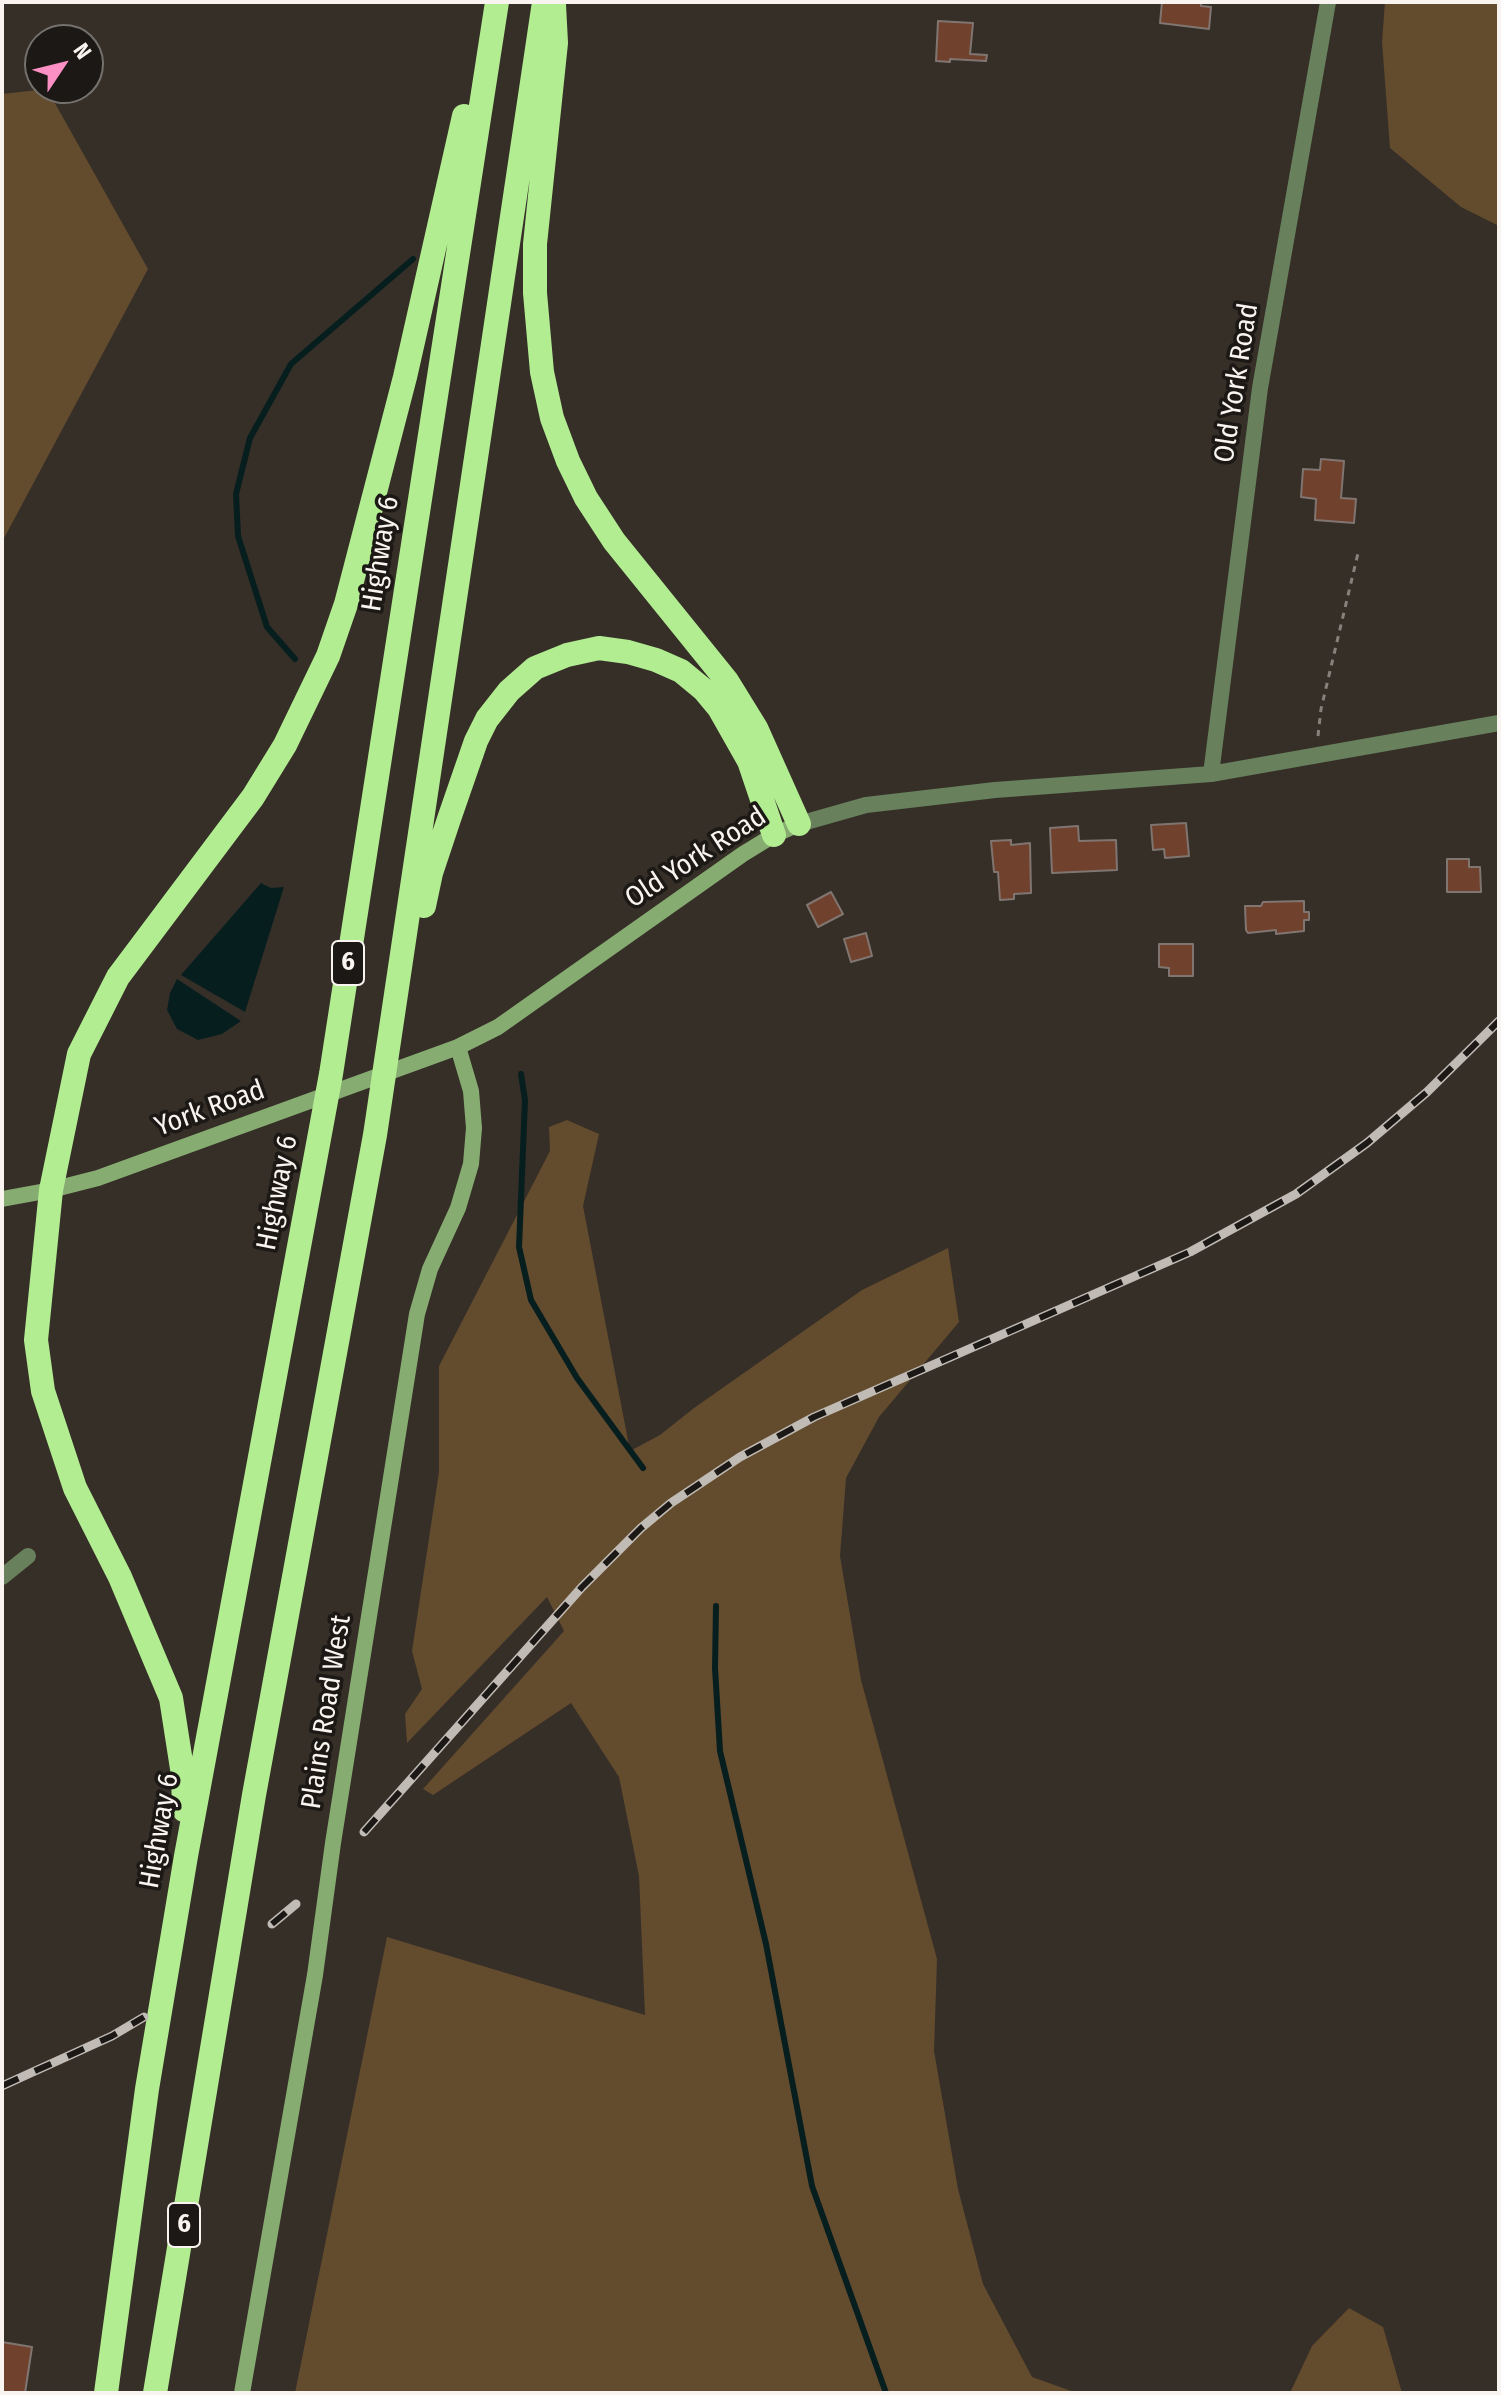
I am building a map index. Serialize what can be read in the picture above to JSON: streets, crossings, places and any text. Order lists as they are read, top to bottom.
{
  "streets": {
    "highway": ["Highway 6", "6"],
    "main road": ["Old York Road", "York Road", "Plains Road West"]
  },
  "crossings": [
    ["Old York Road", "York Road"],
    ["Old York Road", "Plains Road West"]
  ],
  "north": "top right"
}
